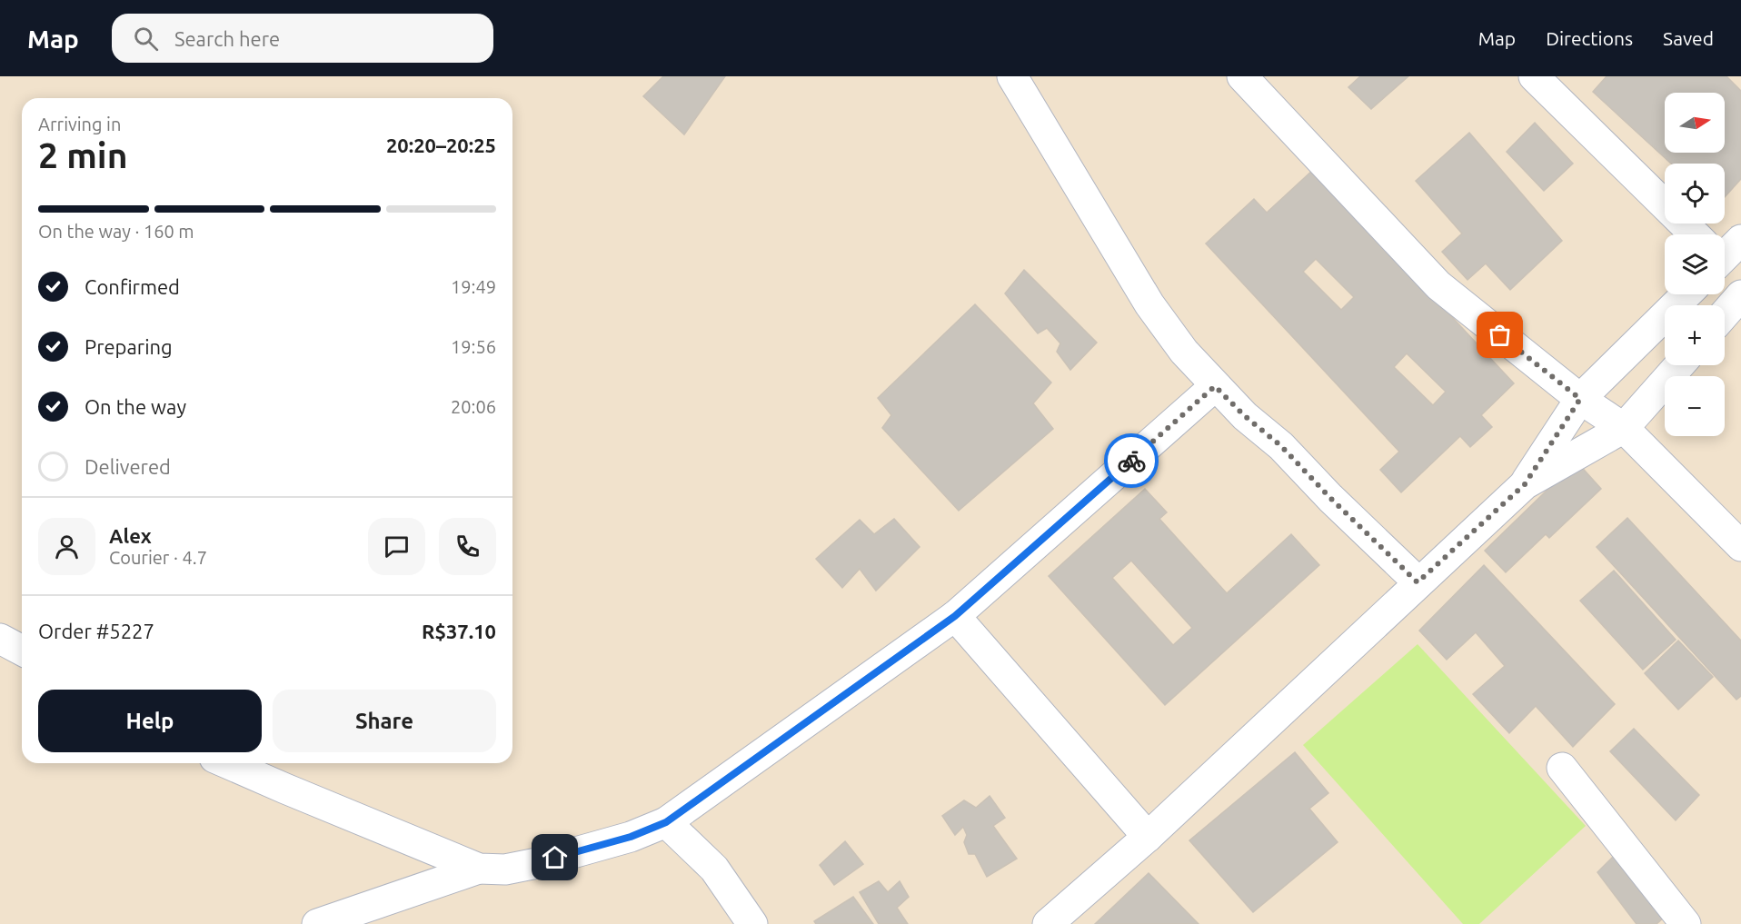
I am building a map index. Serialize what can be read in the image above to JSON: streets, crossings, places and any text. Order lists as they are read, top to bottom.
{
  "north": "right",
  "page": {
    "header": "Map",
    "search": "Search here",
    "nav": ["Map", "Directions", "Saved"],
    "map_buttons": ["+", "−"],
    "heading": ["2 min", "Arriving in", "20:20–20:25"],
    "panel": [
      "Alex",
      "Courier · 4.7",
      "Order #5227",
      "R$37.10"
    ],
    "bar": "On the way · 160 m",
    "list": [
      ["Confirmed", "19:49"],
      ["Preparing", "19:56"],
      ["On the way", "20:06"],
      "Delivered"
    ],
    "buttons": ["Help", "Share"]
  }
}
